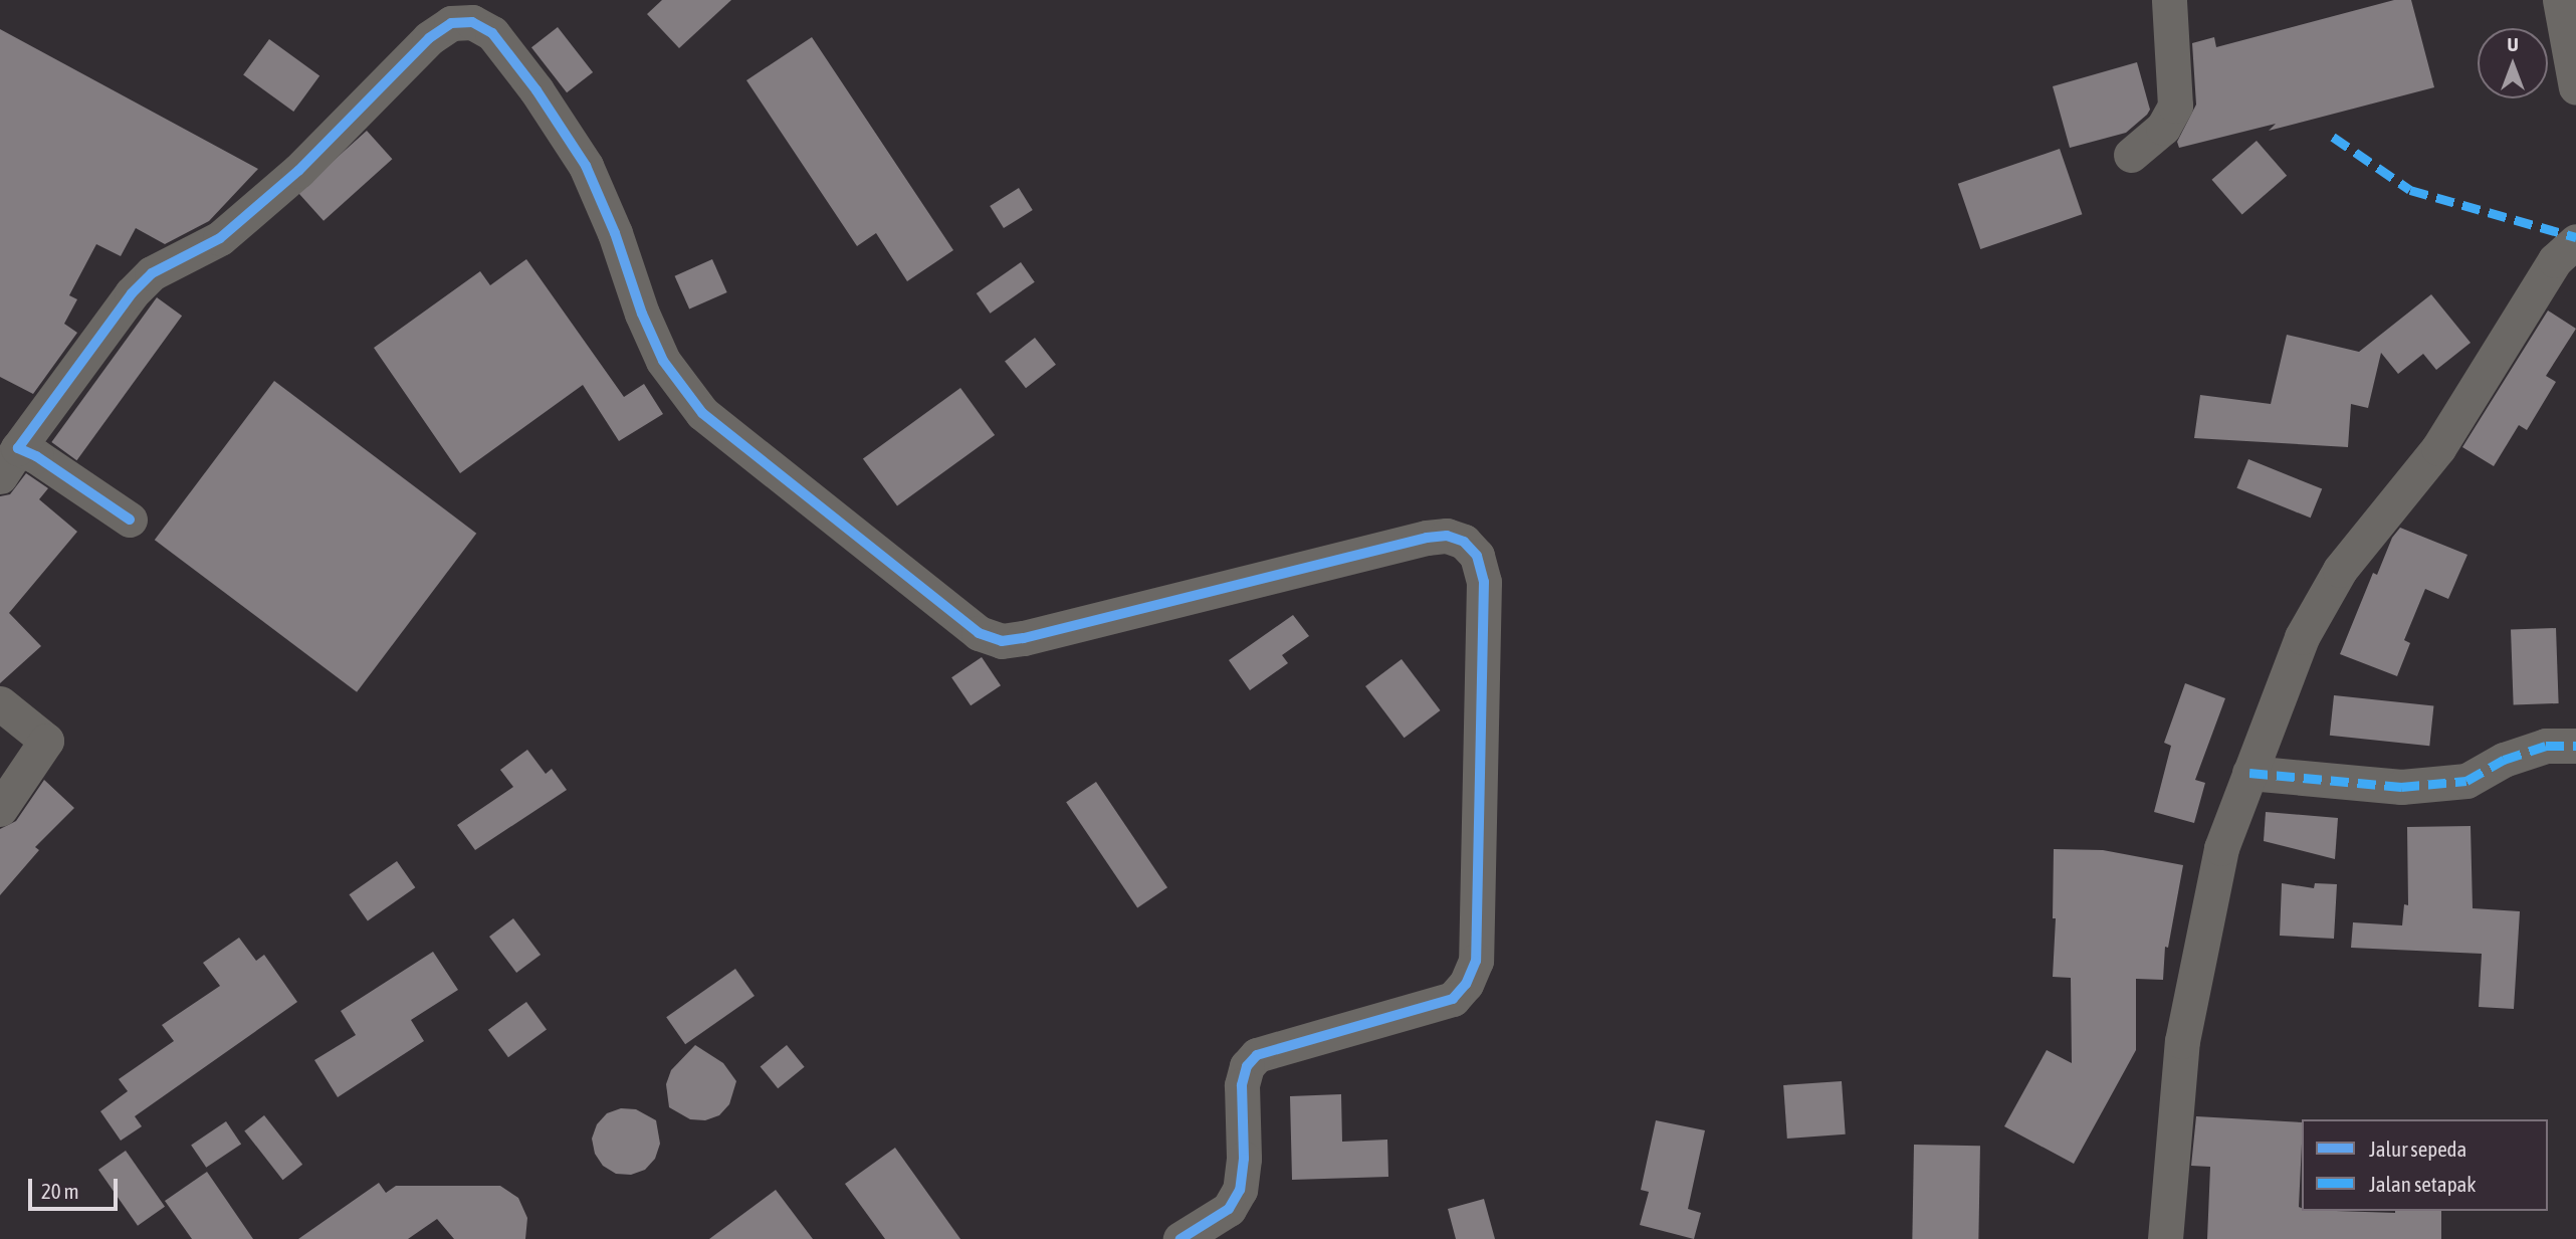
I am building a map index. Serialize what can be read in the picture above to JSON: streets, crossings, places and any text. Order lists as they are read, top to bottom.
{
  "legend": ["Jalur sepeda", "Jalan setapak"],
  "scale_bar": "20 m",
  "north": "top"
}
